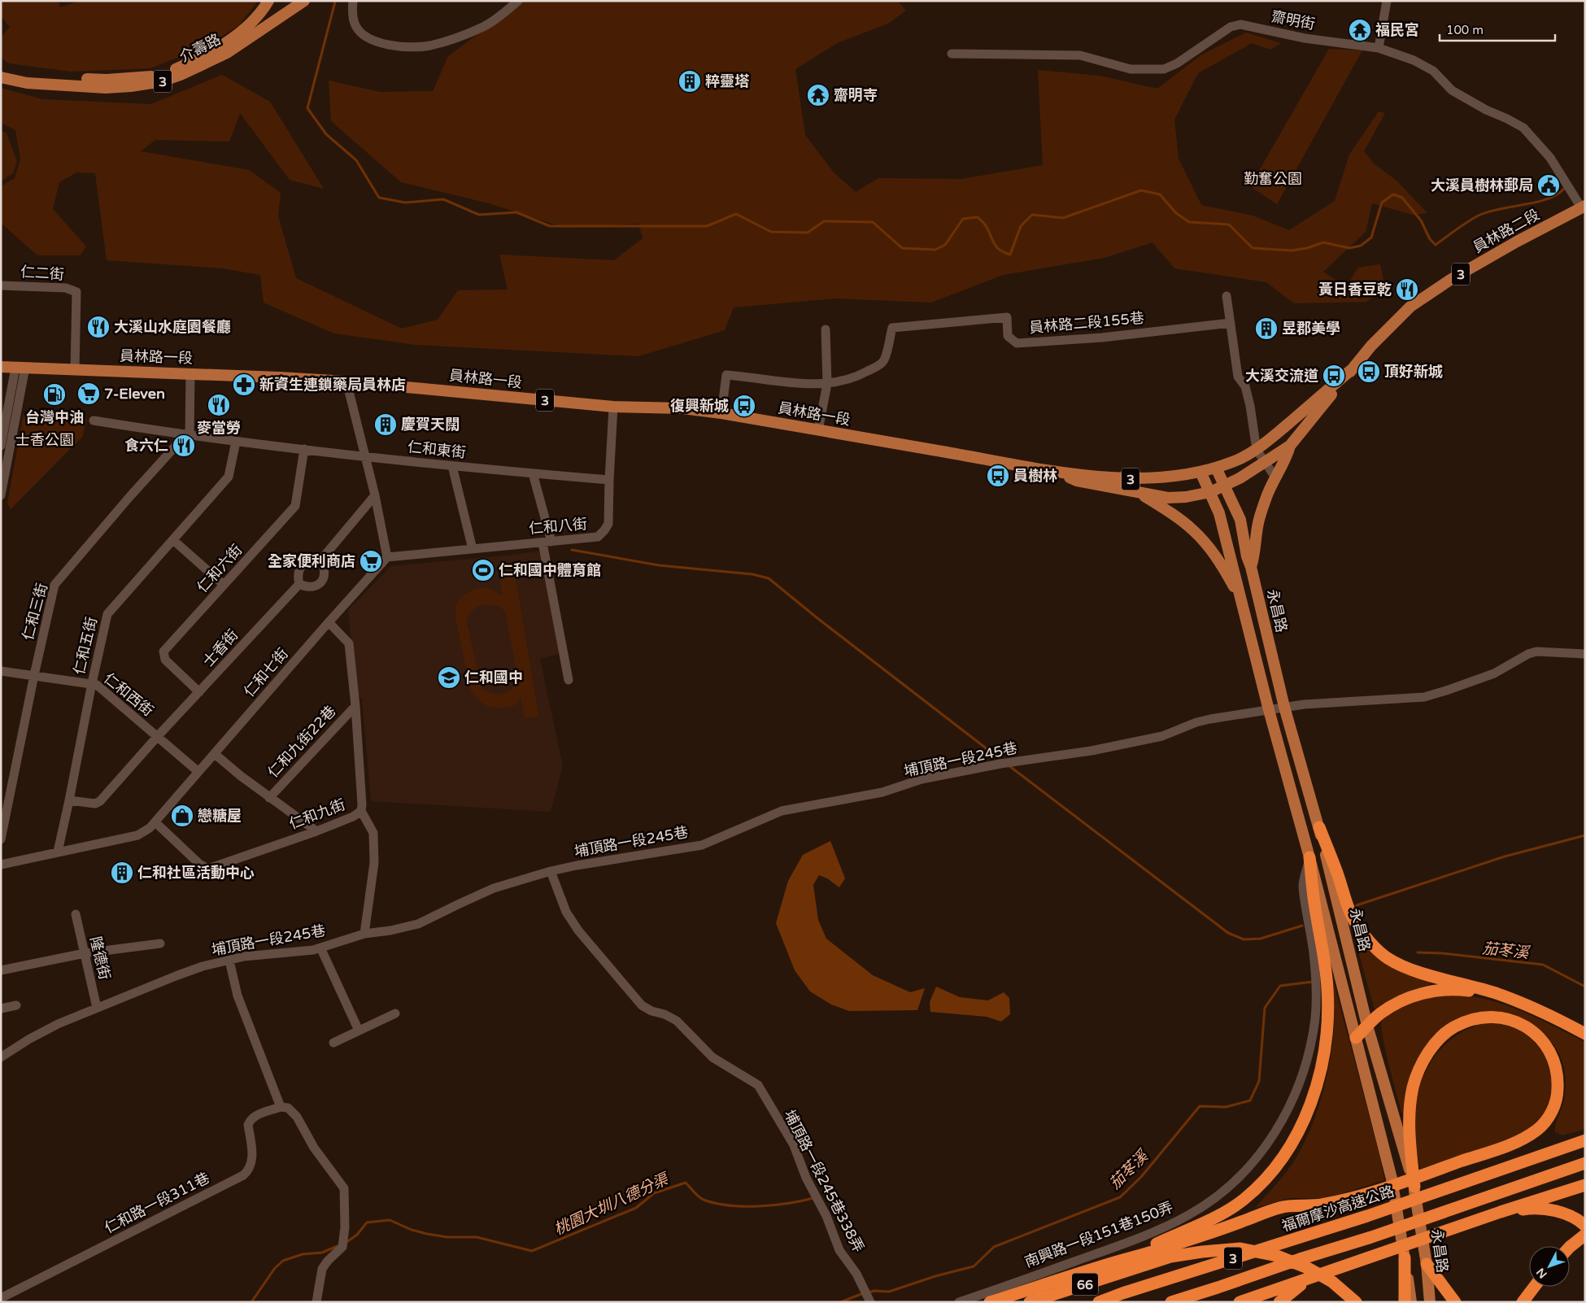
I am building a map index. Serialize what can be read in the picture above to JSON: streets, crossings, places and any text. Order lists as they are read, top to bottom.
{
  "streets": {
    "highway": ["3", "福爾摩沙高速公路", "66"],
    "main road": [
      "介壽路",
      "員林路二段",
      "員林路一段",
      "永昌路"
    ],
    "street": [
      "齋明街",
      "仁二街",
      "員林路二段155巷",
      "仁和東街",
      "仁和八街",
      "仁和六街",
      "仁和三街",
      "仁和五街",
      "士香街",
      "仁和七街",
      "仁和西街",
      "仁和九街22巷",
      "埔頂路一段245巷",
      "仁和九街",
      "隆德街",
      "埔頂路一段245巷338弄",
      "仁和路一段311巷",
      "南興路一段151巷150弄"
    ]
  },
  "crossings": [
    ["齋明街", "員林路二段"],
    ["員林路二段", "員林路一段"],
    ["員林路二段", "永昌路"],
    ["仁二街", "員林路一段"],
    ["員林路一段", "仁和八街"],
    ["員林路一段", "永昌路"],
    ["仁和東街", "仁和八街"],
    ["仁和東街", "仁和六街"],
    ["仁和東街", "仁和三街"],
    ["仁和東街", "仁和五街"],
    ["仁和八街", "仁和七街"],
    ["仁和六街", "士香街"],
    ["永昌路", "埔頂路一段245巷"],
    ["仁和三街", "仁和西街"],
    ["仁和五街", "士香街"],
    ["仁和五街", "仁和七街"],
    ["仁和五街", "仁和西街"],
    ["士香街", "仁和西街"],
    ["仁和七街", "仁和西街"],
    ["仁和七街", "仁和九街"],
    ["仁和九街22巷", "仁和九街"],
    ["埔頂路一段245巷", "隆德街"],
    ["埔頂路一段245巷", "埔頂路一段245巷338弄"]
  ],
  "water": ["茄苳溪", "桃園大圳八德分渠"],
  "parks": ["勤奮公園", "士香公園"],
  "places": {
    "temple": ["福民宮", "齋明寺"],
    "building": [
      "粹靈塔",
      "昱郡美學",
      "慶賀天闊",
      "仁和社區活動中心"
    ],
    "public building": ["大溪員樹林郵局"],
    "restaurant": [
      "黃日香豆乾",
      "大溪山水庭園餐廳",
      "麥當勞",
      "食六仁"
    ],
    "bus stop": [
      "頂好新城",
      "大溪交流道",
      "復興新城",
      "員樹林"
    ],
    "pharmacy": ["新資生連鎖藥局員林店"],
    "supermarket": ["7-Eleven", "全家便利商店"],
    "fuel station": ["台灣中油"],
    "sports": ["仁和國中體育館"],
    "school or university": ["仁和國中"],
    "shop": ["戀糖屋"]
  },
  "scale_bar": "100 m",
  "north": "bottom left"
}
